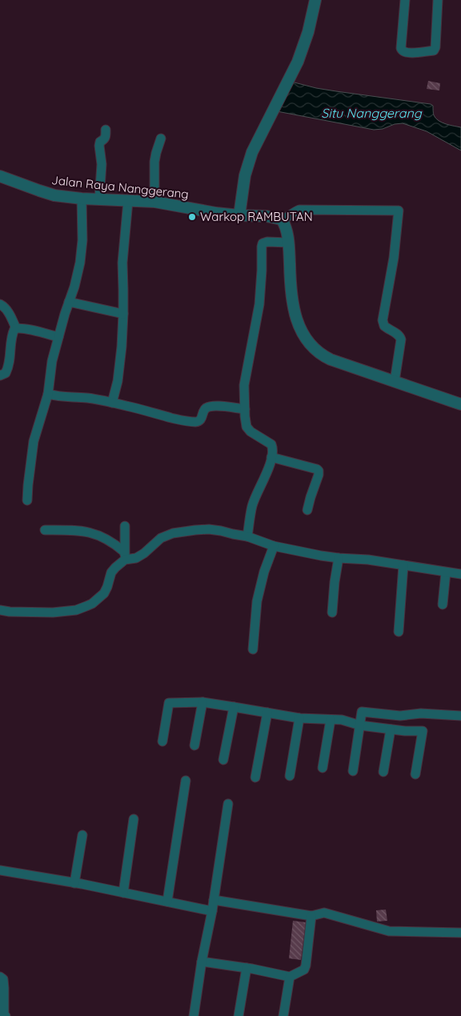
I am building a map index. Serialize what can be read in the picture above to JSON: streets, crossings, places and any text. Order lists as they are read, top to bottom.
{
  "streets": {
    "street": ["Jalan Raya Nanggerang"]
  },
  "water": ["Situ Nanggerang"],
  "places": ["Warkop RAMBUTAN"]
}
